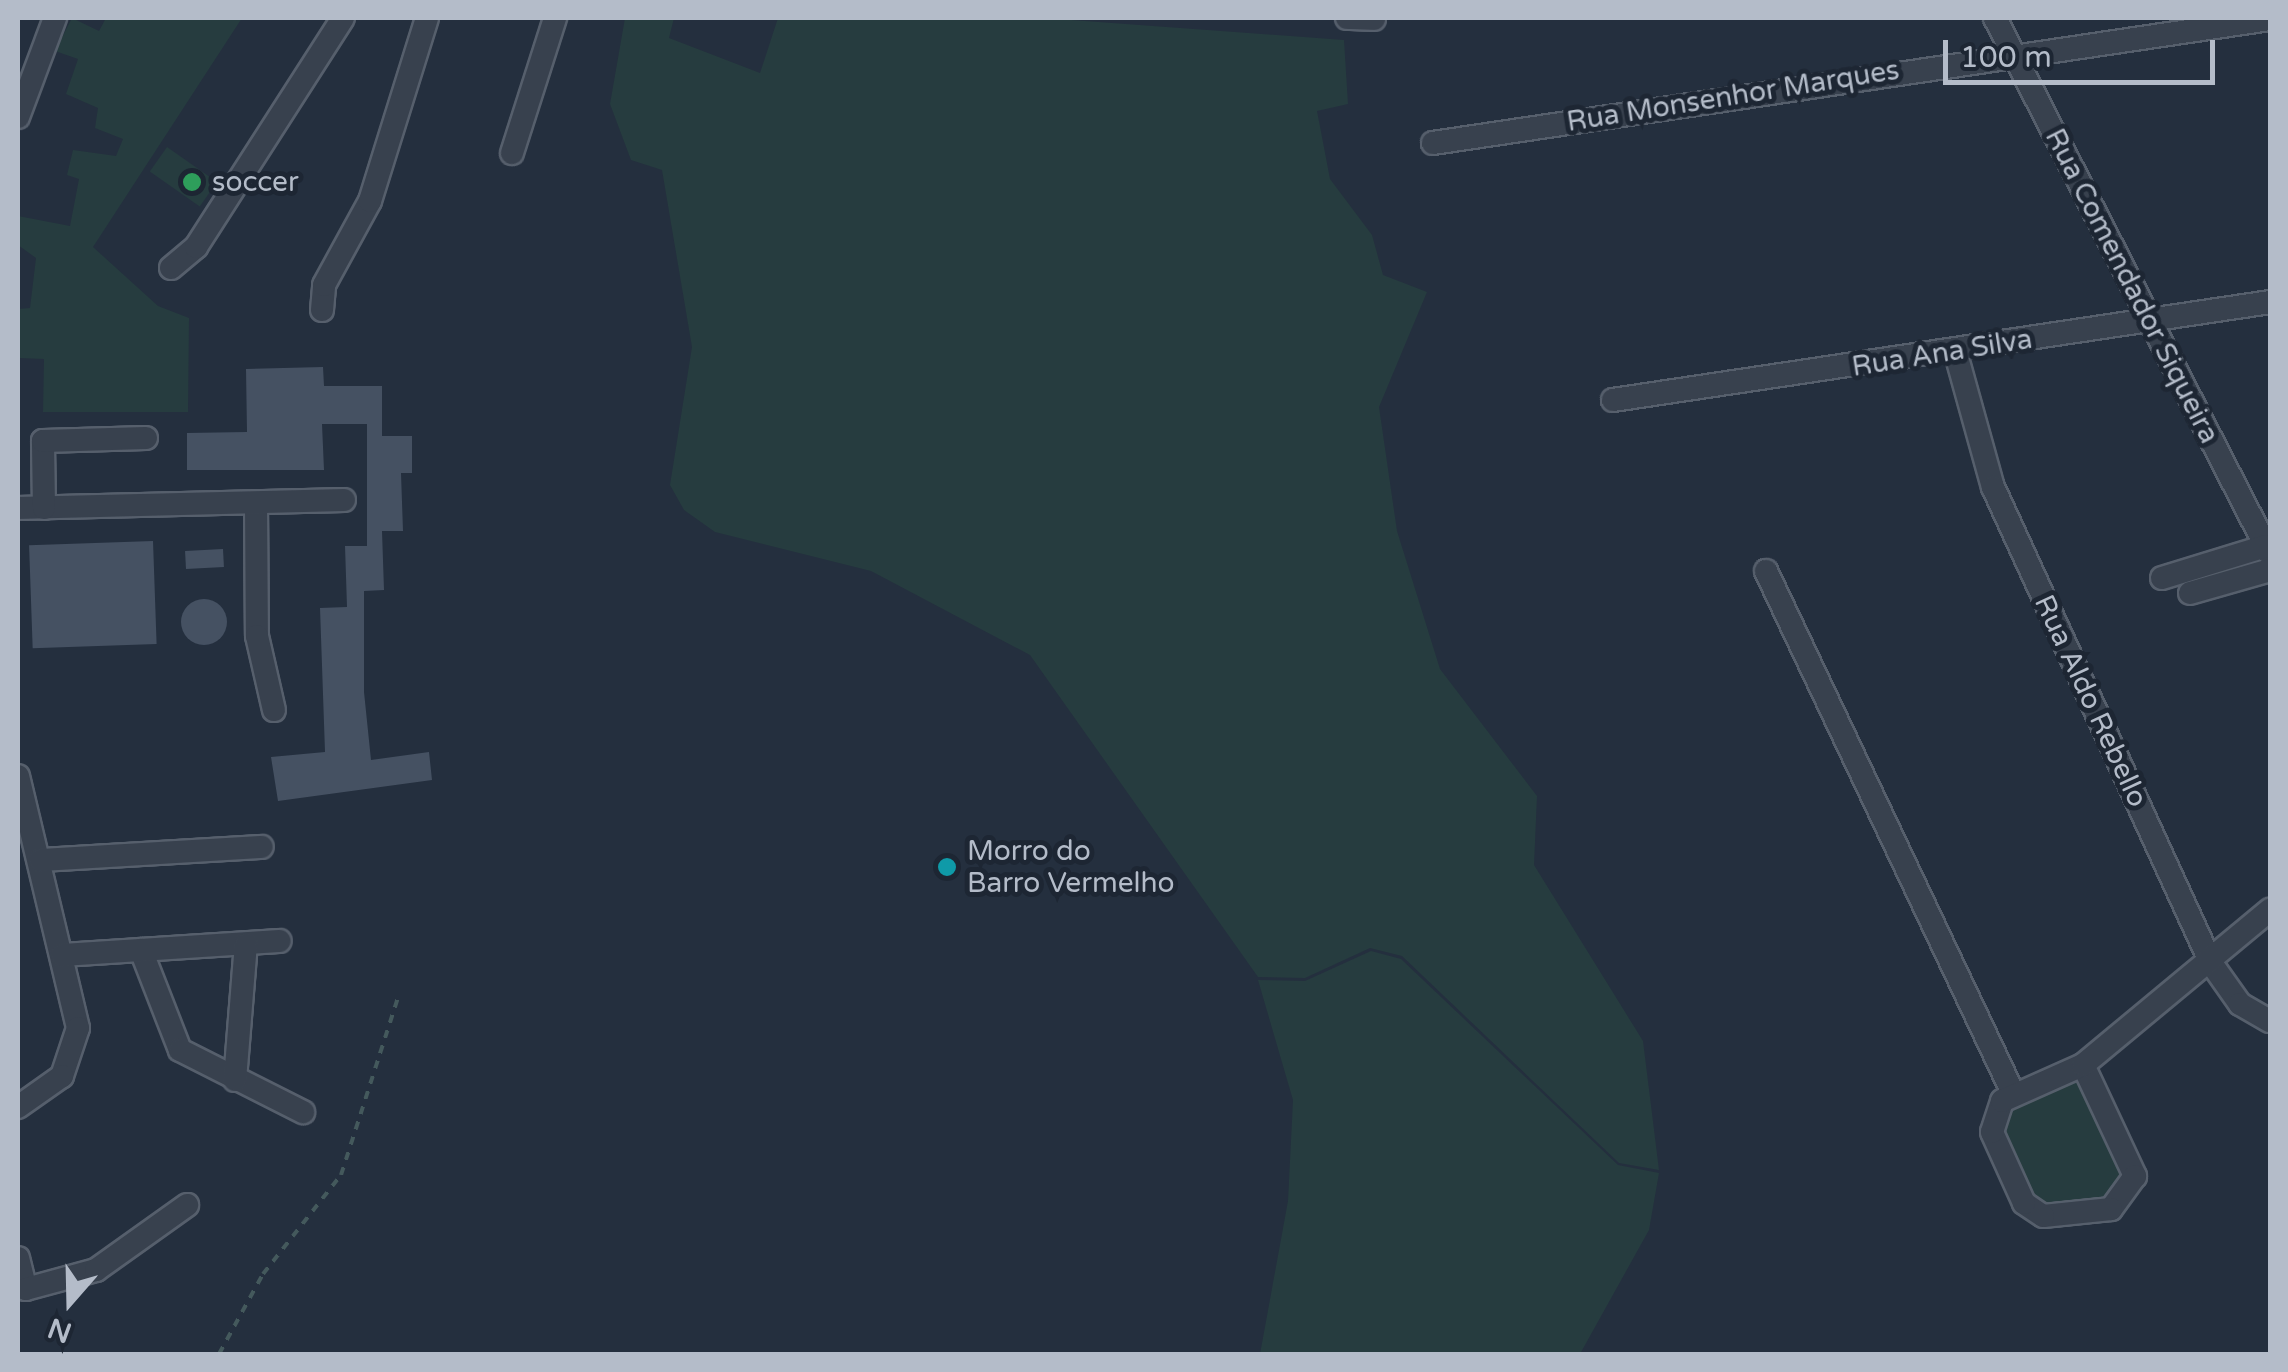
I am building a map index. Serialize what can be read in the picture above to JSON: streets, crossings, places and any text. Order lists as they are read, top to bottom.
{
  "streets": {
    "street": [
      "Rua Monsenhor Marques",
      "Rua Comendador Siqueira",
      "Rua Ana Silva",
      "Rua Aldo Rebello"
    ]
  },
  "crossings": [
    ["Rua Monsenhor Marques", "Rua Comendador Siqueira"],
    ["Rua Comendador Siqueira", "Rua Ana Silva"],
    ["Rua Ana Silva", "Rua Aldo Rebello"]
  ],
  "places": ["soccer", "Morro do Barro Vermelho"],
  "scale_bar": "100 m",
  "north": "bottom"
}
